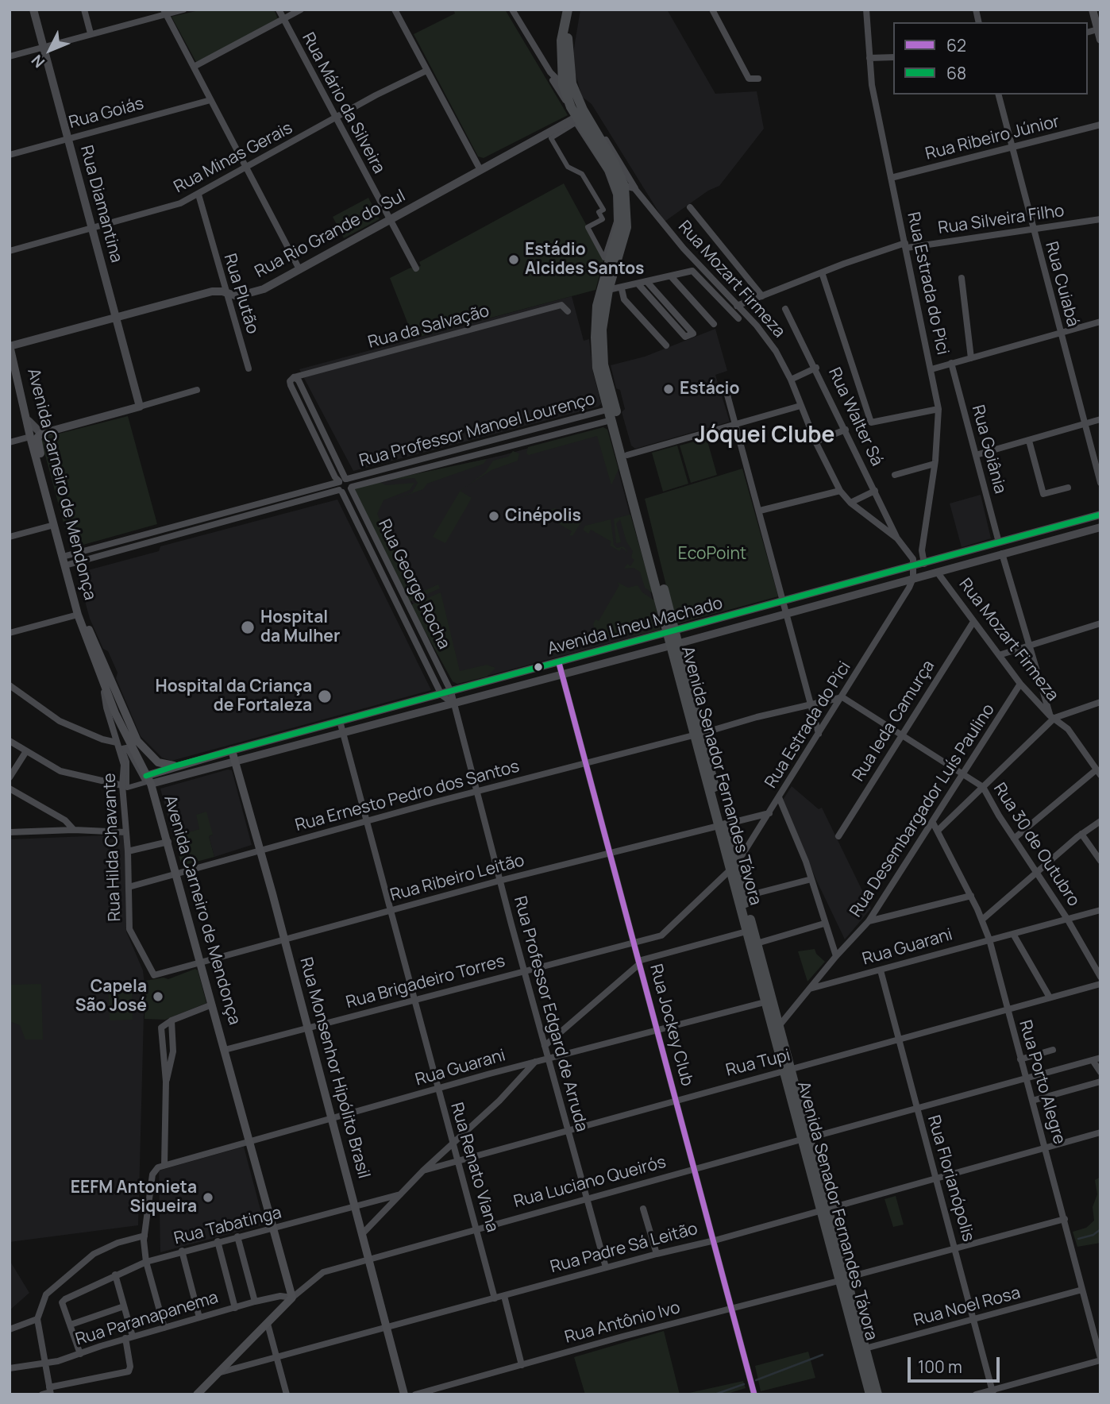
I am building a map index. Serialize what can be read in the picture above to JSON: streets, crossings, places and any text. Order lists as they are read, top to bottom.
{
  "streets": {
    "main road": [
      "Avenida Carneiro de Mendonça",
      "Avenida Lineu Machado",
      "Avenida Senador Fernandes Távora",
      "Rua Monsenhor Hipólito Brasil",
      "Rua Padre Sá Leitão"
    ],
    "street": [
      "Rua Mário da Silveira",
      "Rua Goiás",
      "Rua Ribeiro Júnior",
      "Rua Minas Gerais",
      "Rua Diamantina",
      "Rua Silveira Filho",
      "Rua Rio Grande do Sul",
      "Rua Mozart Firmeza",
      "Rua Estrada do Pici",
      "Rua Cuiabá",
      "Rua Plutão",
      "Rua da Salvação",
      "Rua Walter Sá",
      "Rua Professor Manoel Lourenço",
      "Rua Goiânia",
      "Rua George Rocha",
      "Rua Ieda Camurça",
      "Rua Ernesto Pedro dos Santos",
      "Rua Desembargador Luís Paulino",
      "Rua 30 de Outubro",
      "Rua Hilda Chavante",
      "Rua Ribeiro Leitão",
      "Rua Guarani",
      "Rua Brigadeiro Torres",
      "Rua Professor Edgard de Arruda",
      "Rua Jockey Club",
      "Rua Tupi",
      "Rua Porto Alegre",
      "Rua Renato Viana",
      "Rua Florianópolis",
      "Rua Luciano Queirós",
      "Rua Tabatinga",
      "Rua Noel Rosa",
      "Rua Paranapanema",
      "Rua Antônio Ivo"
    ]
  },
  "crossings": [
    ["Rua Mário da Silveira", "Rua Minas Gerais"],
    ["Rua Mário da Silveira", "Rua Rio Grande do Sul"],
    ["Rua Goiás", "Rua Diamantina"],
    ["Rua Ribeiro Júnior", "Rua Estrada do Pici"],
    ["Rua Ribeiro Júnior", "Rua Cuiabá"],
    ["Rua Minas Gerais", "Rua Diamantina"],
    ["Rua Minas Gerais", "Rua Plutão"],
    ["Rua Diamantina", "Rua Rio Grande do Sul"],
    ["Rua Silveira Filho", "Rua Mozart Firmeza"],
    ["Rua Silveira Filho", "Rua Estrada do Pici"],
    ["Rua Silveira Filho", "Rua Cuiabá"],
    ["Rua Rio Grande do Sul", "Rua Mozart Firmeza"],
    ["Rua Rio Grande do Sul", "Rua Plutão"],
    ["Rua Rio Grande do Sul", "Avenida Carneiro de Mendonça"],
    ["Rua Rio Grande do Sul", "Avenida Senador Fernandes Távora"],
    ["Rua Mozart Firmeza", "Rua Walter Sá"],
    ["Rua Mozart Firmeza", "Avenida Lineu Machado"],
    ["Rua Mozart Firmeza", "Rua Ieda Camurça"],
    ["Rua Mozart Firmeza", "Avenida Senador Fernandes Távora"],
    ["Rua Mozart Firmeza", "Rua Desembargador Luís Paulino"],
    ["Rua Estrada do Pici", "Avenida Lineu Machado"],
    ["Rua Estrada do Pici", "Avenida Senador Fernandes Távora"],
    ["Rua Estrada do Pici", "Rua Ernesto Pedro dos Santos"],
    ["Rua Estrada do Pici", "Rua 30 de Outubro"],
    ["Rua Estrada do Pici", "Rua Ribeiro Leitão"],
    ["Rua Estrada do Pici", "Rua Brigadeiro Torres"],
    ["Rua Estrada do Pici", "Rua Jockey Club"],
    ["Rua Professor Manoel Lourenço", "Avenida Carneiro de Mendonça"],
    ["Rua Professor Manoel Lourenço", "Rua George Rocha"],
    ["Rua Professor Manoel Lourenço", "Avenida Senador Fernandes Távora"],
    ["Rua Goiânia", "Avenida Lineu Machado"],
    ["Avenida Carneiro de Mendonça", "Avenida Lineu Machado"],
    ["Avenida Carneiro de Mendonça", "Rua Ernesto Pedro dos Santos"],
    ["Avenida Carneiro de Mendonça", "Rua Hilda Chavante"],
    ["Avenida Carneiro de Mendonça", "Rua Ribeiro Leitão"],
    ["Avenida Carneiro de Mendonça", "Rua Guarani"],
    ["Avenida Carneiro de Mendonça", "Rua Brigadeiro Torres"],
    ["Avenida Carneiro de Mendonça", "Rua Tabatinga"],
    ["Avenida Carneiro de Mendonça", "Rua Padre Sá Leitão"],
    ["Avenida Carneiro de Mendonça", "Rua Paranapanema"],
    ["Rua George Rocha", "Avenida Lineu Machado"],
    ["Rua George Rocha", "Rua Professor Edgard de Arruda"],
    ["Avenida Lineu Machado", "Avenida Senador Fernandes Távora"],
    ["Avenida Lineu Machado", "Rua Professor Edgard de Arruda"],
    ["Avenida Lineu Machado", "Rua Jockey Club"],
    ["Avenida Lineu Machado", "Rua Monsenhor Hipólito Brasil"],
    ["Avenida Lineu Machado", "Rua Renato Viana"],
    ["Rua Ieda Camurça", "Rua 30 de Outubro"],
    ["Avenida Senador Fernandes Távora", "Rua Ernesto Pedro dos Santos"],
    ["Avenida Senador Fernandes Távora", "Rua Desembargador Luís Paulino"],
    ["Avenida Senador Fernandes Távora", "Rua Ribeiro Leitão"],
    ["Avenida Senador Fernandes Távora", "Rua Guarani"],
    ["Avenida Senador Fernandes Távora", "Rua Tupi"],
    ["Avenida Senador Fernandes Távora", "Rua Luciano Queirós"],
    ["Avenida Senador Fernandes Távora", "Rua Padre Sá Leitão"],
    ["Avenida Senador Fernandes Távora", "Rua Noel Rosa"],
    ["Avenida Senador Fernandes Távora", "Rua Antônio Ivo"],
    ["Rua Ernesto Pedro dos Santos", "Rua 30 de Outubro"],
    ["Rua Ernesto Pedro dos Santos", "Rua Hilda Chavante"],
    ["Rua Ernesto Pedro dos Santos", "Rua Professor Edgard de Arruda"],
    ["Rua Ernesto Pedro dos Santos", "Rua Jockey Club"],
    ["Rua Ernesto Pedro dos Santos", "Rua Monsenhor Hipólito Brasil"],
    ["Rua Ernesto Pedro dos Santos", "Rua Renato Viana"],
    ["Rua Desembargador Luís Paulino", "Rua 30 de Outubro"],
    ["Rua Desembargador Luís Paulino", "Rua Guarani"],
    ["Rua Desembargador Luís Paulino", "Rua Porto Alegre"],
    ["Rua 30 de Outubro", "Rua Guarani"],
    ["Rua Hilda Chavante", "Rua Ribeiro Leitão"],
    ["Rua Ribeiro Leitão", "Rua Professor Edgard de Arruda"],
    ["Rua Ribeiro Leitão", "Rua Jockey Club"],
    ["Rua Ribeiro Leitão", "Rua Monsenhor Hipólito Brasil"],
    ["Rua Ribeiro Leitão", "Rua Renato Viana"],
    ["Rua Guarani", "Rua Professor Edgard de Arruda"],
    ["Rua Guarani", "Rua Jockey Club"],
    ["Rua Guarani", "Rua Monsenhor Hipólito Brasil"],
    ["Rua Guarani", "Rua Porto Alegre"],
    ["Rua Guarani", "Rua Renato Viana"],
    ["Rua Guarani", "Rua Florianópolis"],
    ["Rua Brigadeiro Torres", "Rua Professor Edgard de Arruda"],
    ["Rua Brigadeiro Torres", "Rua Jockey Club"],
    ["Rua Brigadeiro Torres", "Rua Monsenhor Hipólito Brasil"],
    ["Rua Brigadeiro Torres", "Rua Renato Viana"],
    ["Rua Professor Edgard de Arruda", "Rua Tupi"],
    ["Rua Professor Edgard de Arruda", "Rua Luciano Queirós"],
    ["Rua Professor Edgard de Arruda", "Rua Padre Sá Leitão"],
    ["Rua Jockey Club", "Rua Tupi"],
    ["Rua Jockey Club", "Rua Luciano Queirós"],
    ["Rua Jockey Club", "Rua Padre Sá Leitão"],
    ["Rua Jockey Club", "Rua Antônio Ivo"],
    ["Rua Tupi", "Rua Porto Alegre"],
    ["Rua Tupi", "Rua Renato Viana"],
    ["Rua Tupi", "Rua Florianópolis"],
    ["Rua Monsenhor Hipólito Brasil", "Rua Luciano Queirós"],
    ["Rua Monsenhor Hipólito Brasil", "Rua Tabatinga"],
    ["Rua Monsenhor Hipólito Brasil", "Rua Padre Sá Leitão"],
    ["Rua Porto Alegre", "Rua Luciano Queirós"],
    ["Rua Porto Alegre", "Rua Padre Sá Leitão"],
    ["Rua Porto Alegre", "Rua Noel Rosa"],
    ["Rua Porto Alegre", "Rua Antônio Ivo"],
    ["Rua Renato Viana", "Rua Luciano Queirós"],
    ["Rua Renato Viana", "Rua Padre Sá Leitão"],
    ["Rua Florianópolis", "Rua Luciano Queirós"],
    ["Rua Florianópolis", "Rua Padre Sá Leitão"],
    ["Rua Florianópolis", "Rua Noel Rosa"],
    ["Rua Florianópolis", "Rua Antônio Ivo"],
    ["Rua Luciano Queirós", "Rua Padre Sá Leitão"],
    ["Rua Padre Sá Leitão", "Rua Paranapanema"]
  ],
  "districts": ["Jóquei Clube"],
  "parks": ["EcoPoint"],
  "places": [
    "Estádio Alcides Santos",
    "Estácio",
    "Cinépolis",
    "Hospital da Mulher",
    "Hospital da Criança de Fortaleza",
    "Capela São José",
    "EEFM Antonieta Siqueira"
  ],
  "lines": ["transit line 68", "transit line 62"],
  "legend": ["62", "68"],
  "scale_bar": "100 m",
  "north": "bottom left"
}
